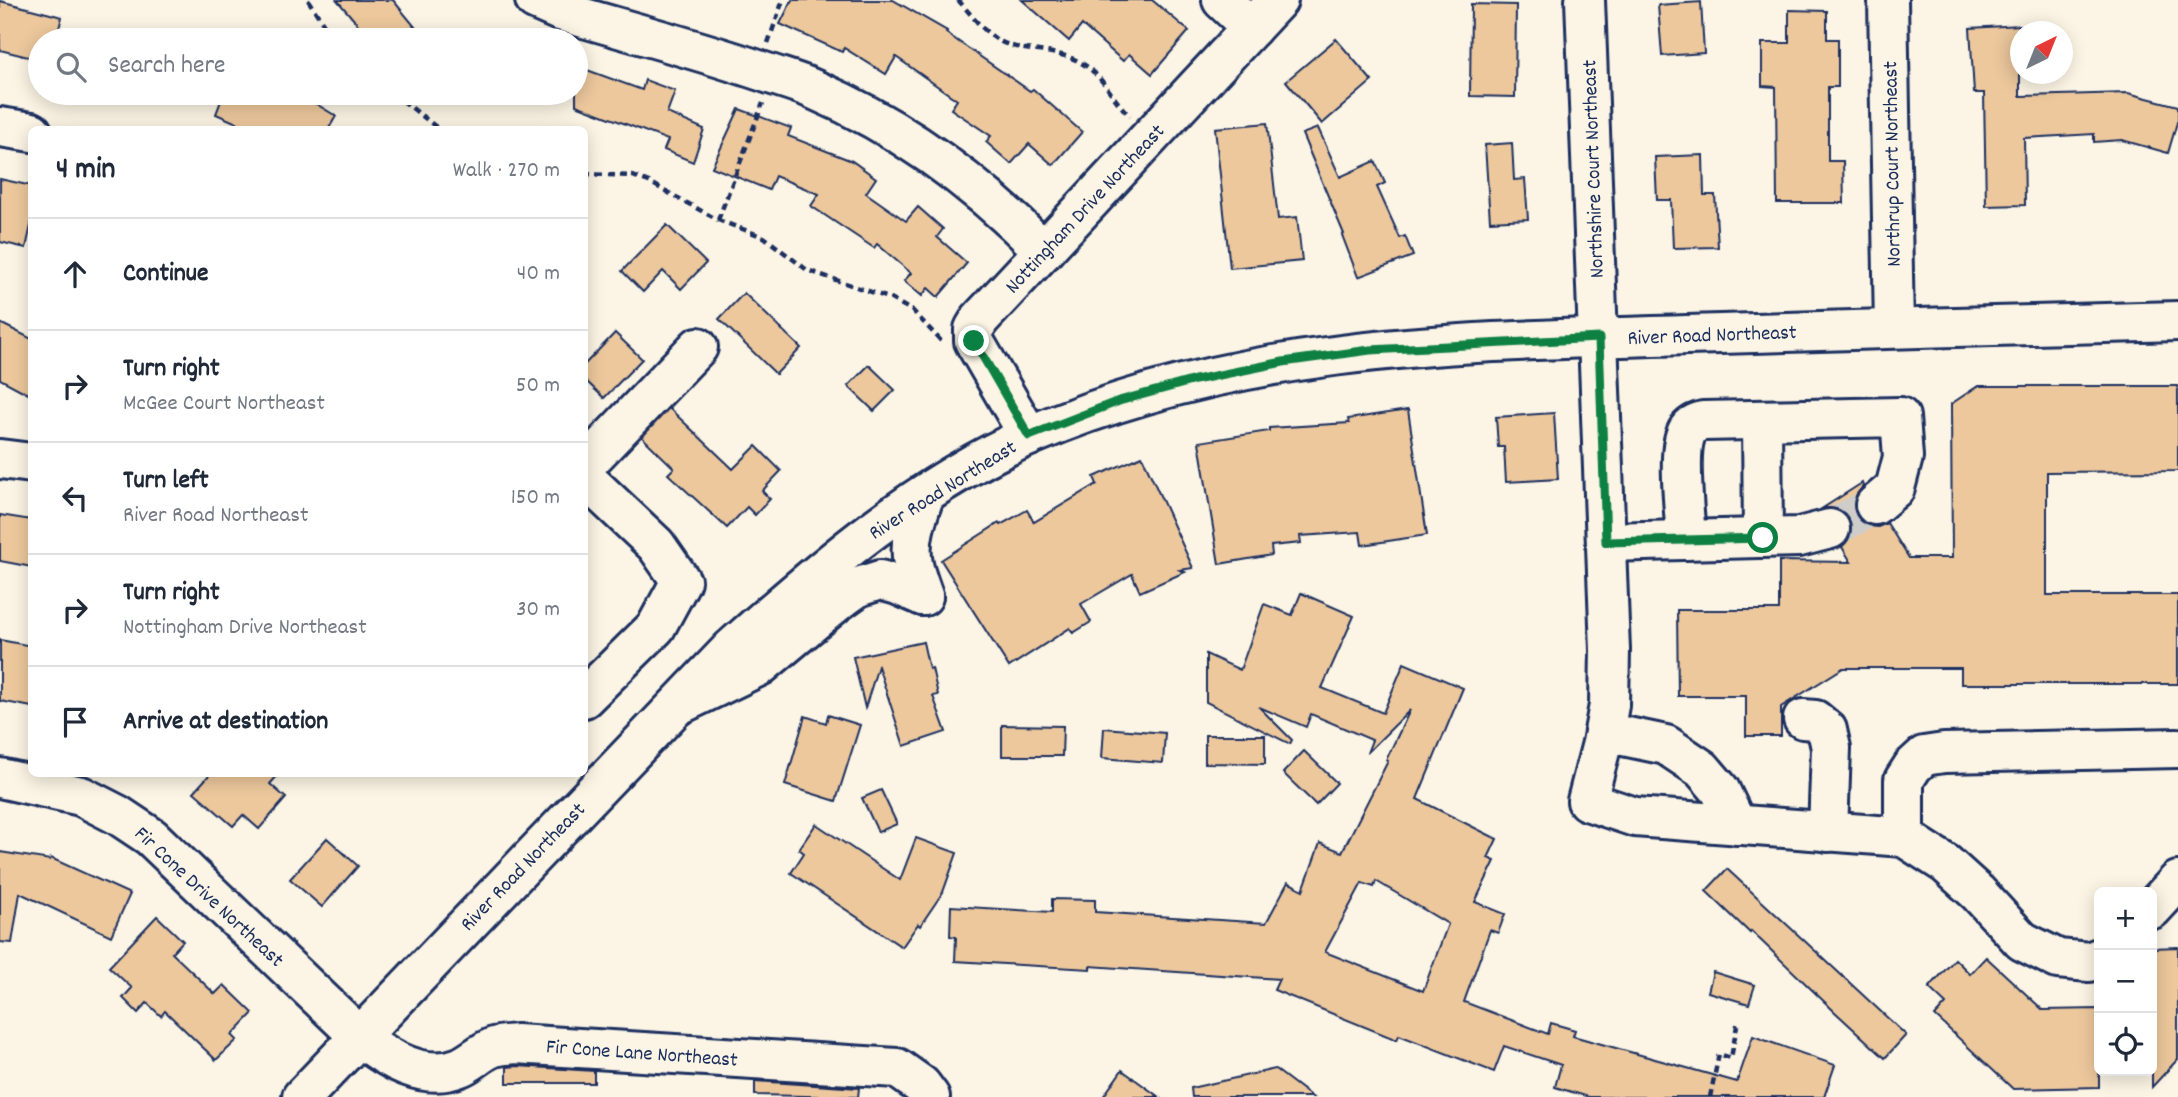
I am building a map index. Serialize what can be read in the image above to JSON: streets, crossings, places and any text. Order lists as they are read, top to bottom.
{
  "streets": {
    "street": [
      "Northrup Court Northeast",
      "Northshire Court Northeast",
      "Nottingham Drive Northeast",
      "River Road Northeast",
      "Fir Cone Drive Northeast",
      "Fir Cone Lane Northeast"
    ]
  },
  "crossings": [
    ["Northrup Court Northeast", "River Road Northeast"],
    ["Northshire Court Northeast", "River Road Northeast"],
    ["River Road Northeast", "Fir Cone Drive Northeast"],
    ["River Road Northeast", "Fir Cone Lane Northeast"],
    ["Fir Cone Drive Northeast", "Fir Cone Lane Northeast"]
  ],
  "north": "top right",
  "page": {
    "search": "Search here",
    "heading": ["4 min", "Walk · 270 m"],
    "list": [
      ["Continue", "40 m"],
      ["Turn right", "McGee Court Northeast", "50 m"],
      ["Turn left", "River Road Northeast", "150 m"],
      ["Turn right", "Nottingham Drive Northeast", "30 m"],
      "Arrive at destination"
    ],
    "map_buttons": ["+", "−"]
  }
}
